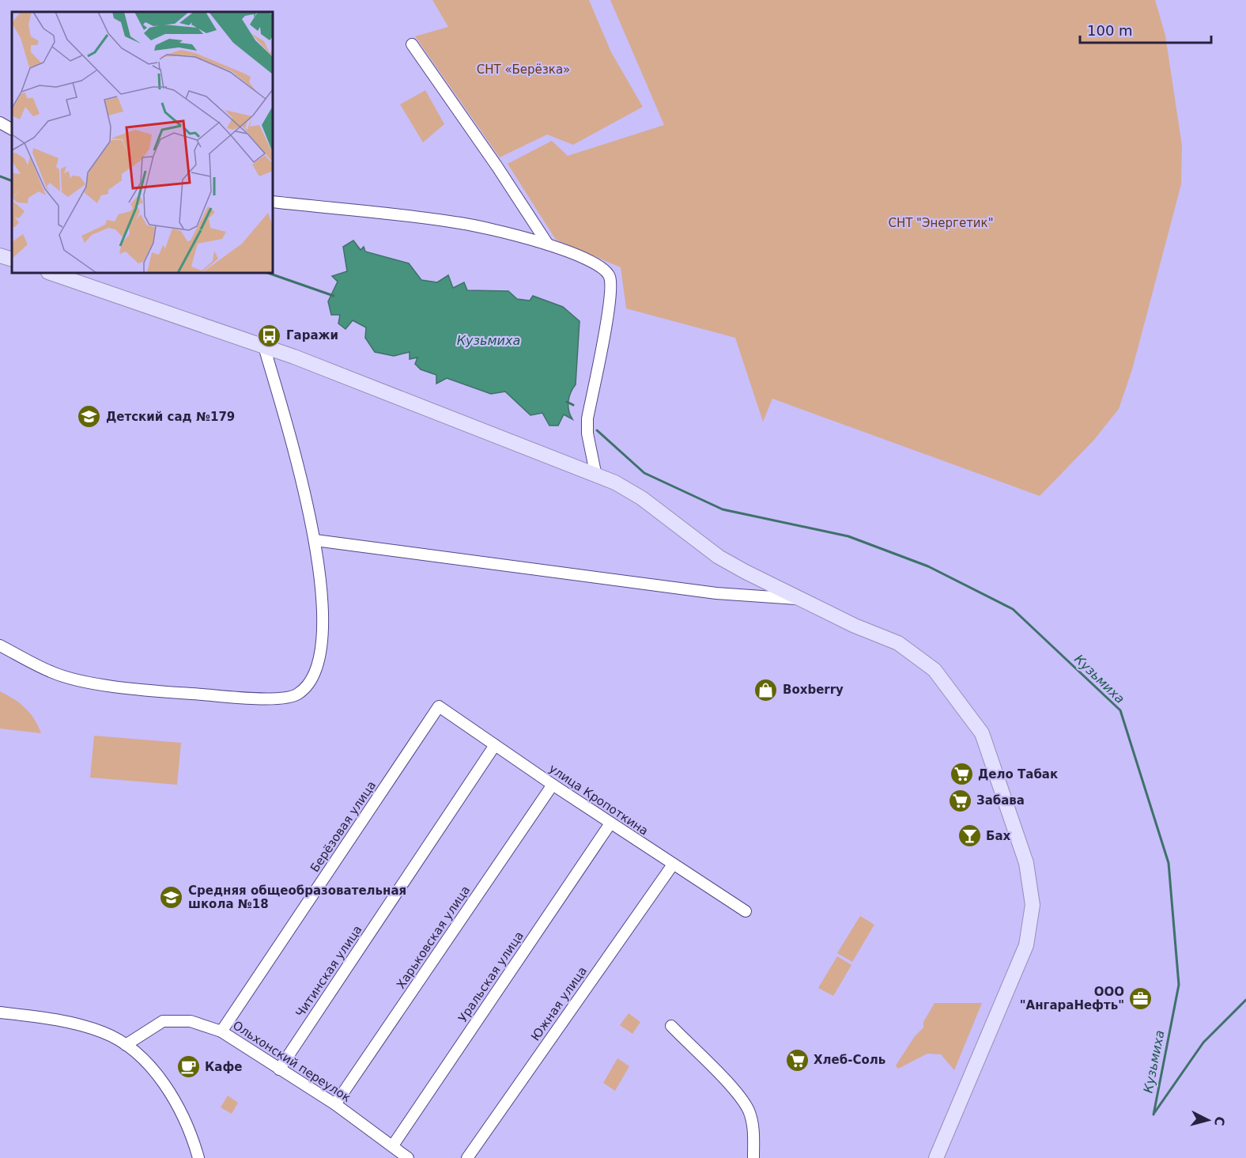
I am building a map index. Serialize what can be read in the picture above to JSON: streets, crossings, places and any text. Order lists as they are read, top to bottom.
{
  "streets": {
    "street": [
      "улица Кропоткина",
      "Берёзовая улица",
      "Харьковская улица",
      "Читинская улица",
      "Уральская улица",
      "Южная улица",
      "Ольхонский переулок"
    ]
  },
  "crossings": [
    ["улица Кропоткина", "Берёзовая улица"],
    ["улица Кропоткина", "Харьковская улица"],
    ["улица Кропоткина", "Читинская улица"],
    ["улица Кропоткина", "Уральская улица"],
    ["улица Кропоткина", "Южная улица"],
    ["Берёзовая улица", "Ольхонский переулок"],
    ["Харьковская улица", "Ольхонский переулок"],
    ["Читинская улица", "Ольхонский переулок"],
    ["Уральская улица", "Ольхонский переулок"]
  ],
  "water": ["Кузьмиха"],
  "parks": ["СНТ «Берёзка»", "СНТ \"Энергетик\""],
  "places": {
    "bus stop": ["Гаражи"],
    "school or university": ["Детский сад №179", "Средняя общеобразовательная школа №18"],
    "shop": ["Boxberry"],
    "supermarket": ["Дело Табак", "Забава", "Хлеб-Соль"],
    "bar": ["Бах"],
    "office": ["ООО \"АнгараНефть\""],
    "cafe": ["Кафе"]
  },
  "scale_bar": "100 m",
  "north": "right"
}
